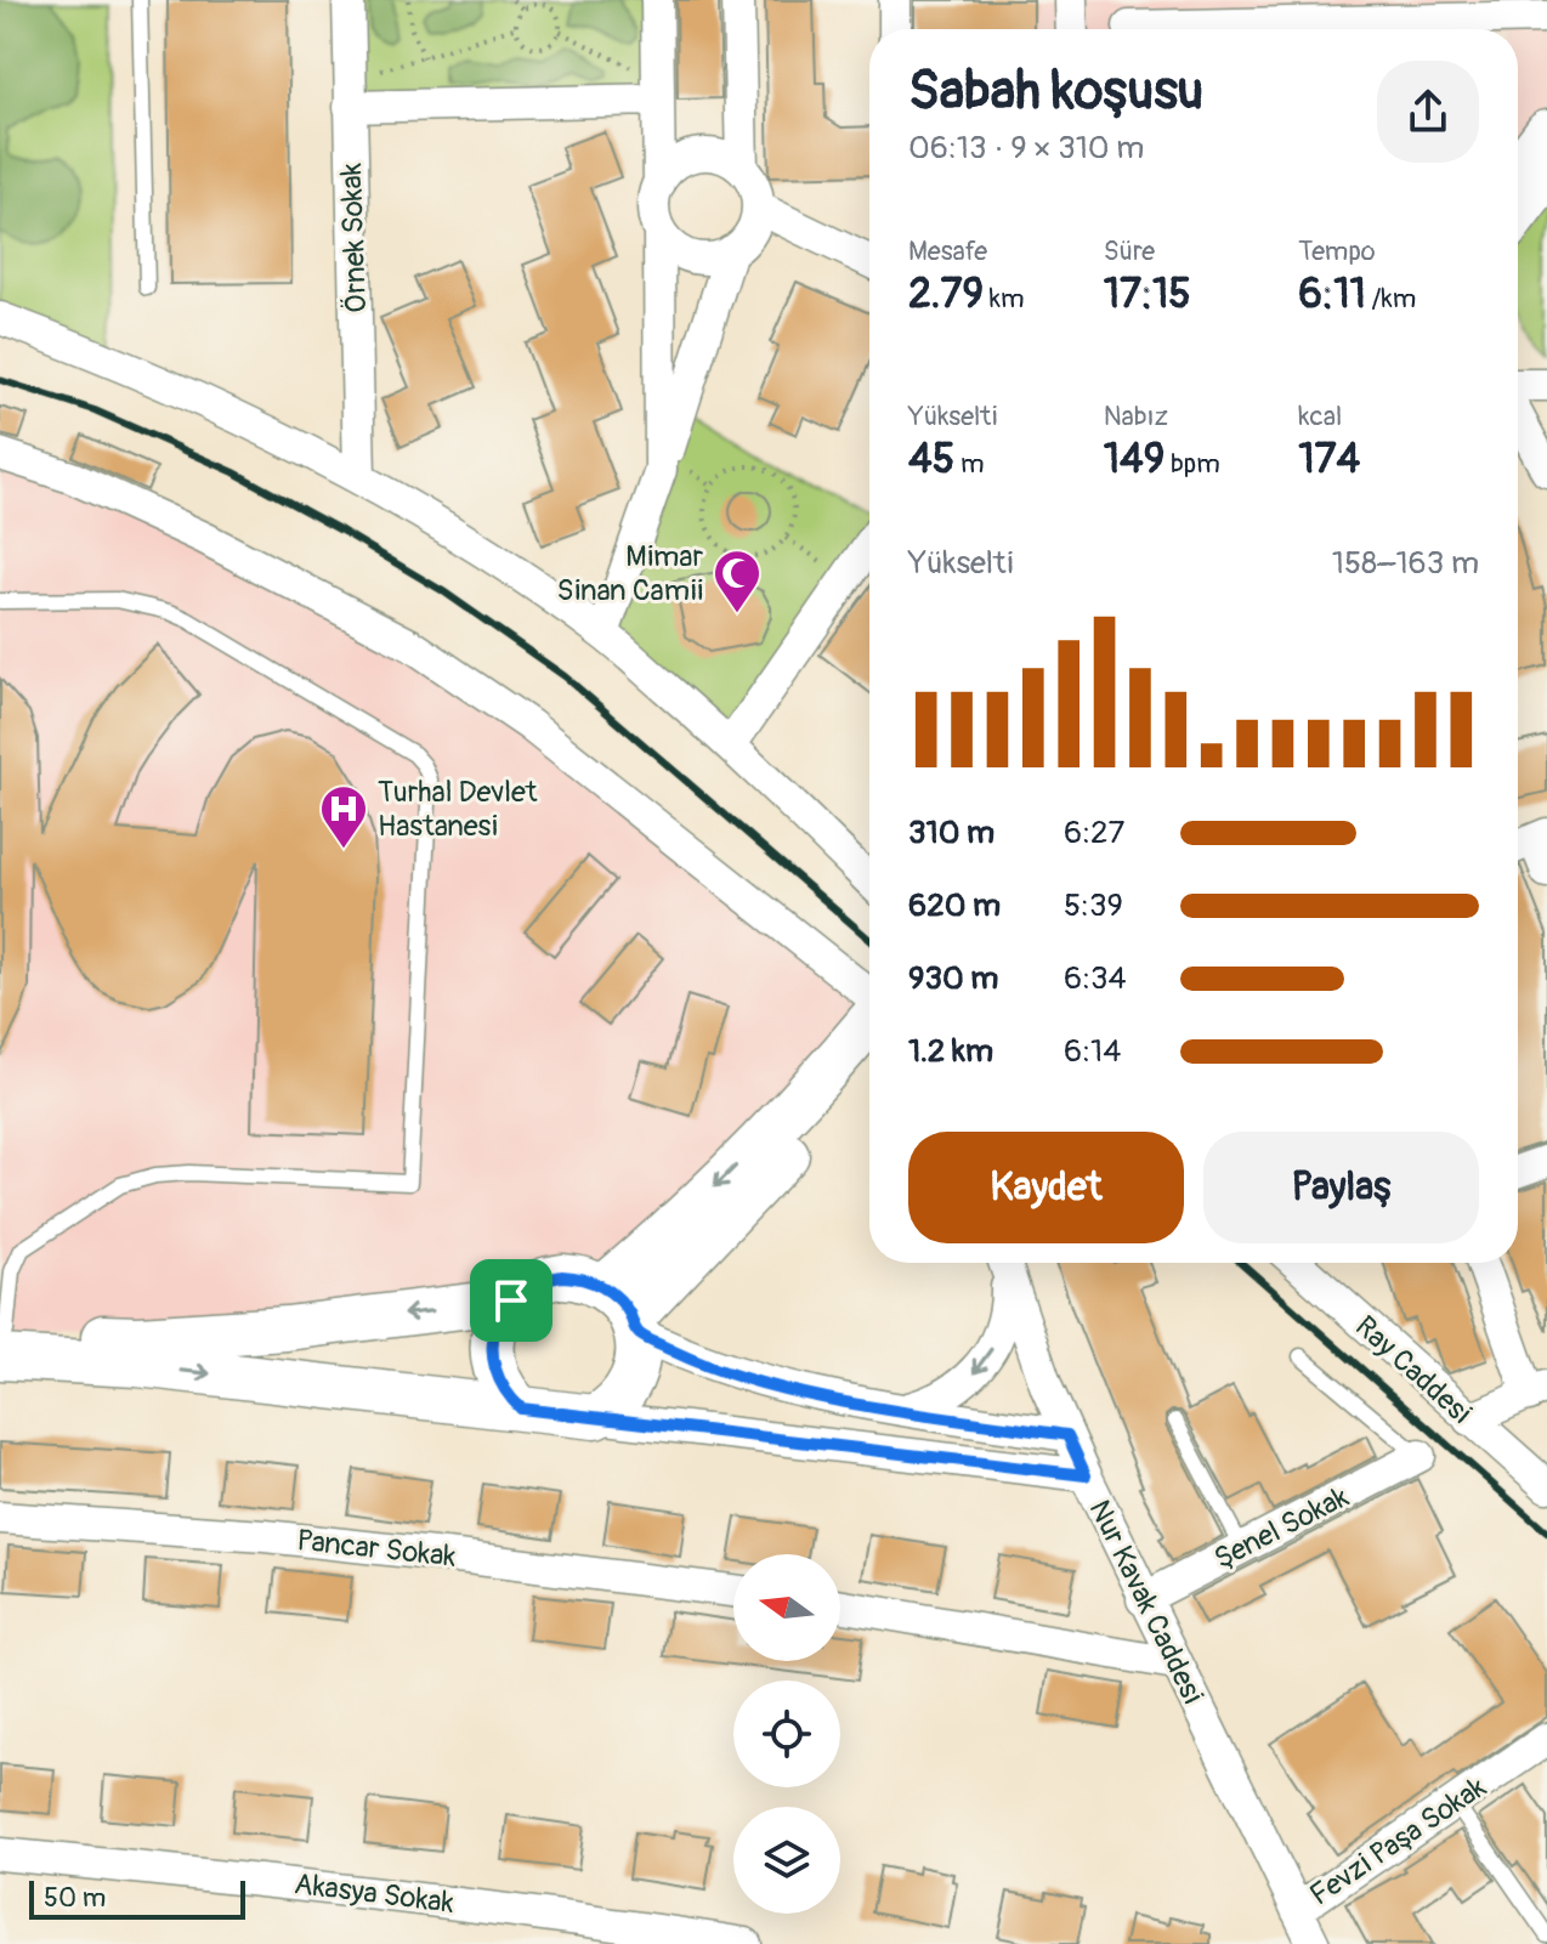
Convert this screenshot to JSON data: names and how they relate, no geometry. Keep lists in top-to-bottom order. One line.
{"streets":{"street":["Örnek Sokak","Ray Caddesi","Şenel Sokak","Pancar Sokak","Nur Kavak Caddesi","Fevzi Paşa Sokak","Akasya Sokak"]},"crossings":[["Şenel Sokak","Nur Kavak Caddesi"],["Nur Kavak Caddesi","Fevzi Paşa Sokak"]],"places":{"mosque":["Mimar Sinan Camii"],"hospital":["Turhal Devlet Hastanesi"]},"scale_bar":"50 m","north":"left","page":{"heading":["Sabah koşusu","06:13 · 9 × 310 m"],"stats":[["Mesafe","2.79 km"],["Süre","17:15"],["Tempo","6:11 /km"],["Yükselti","45 m"],["Nabız","149 bpm"],["kcal","174"]],"chart":["Yükselti","158–163 m"],"list":[{"name":"310 m","note":"6:27"},{"name":"620 m","note":"5:39"},{"name":"930 m","note":"6:34"},{"name":"1.2 km","note":"6:14"}],"buttons":["Kaydet","Paylaş"],"scale":"50 m"}}
